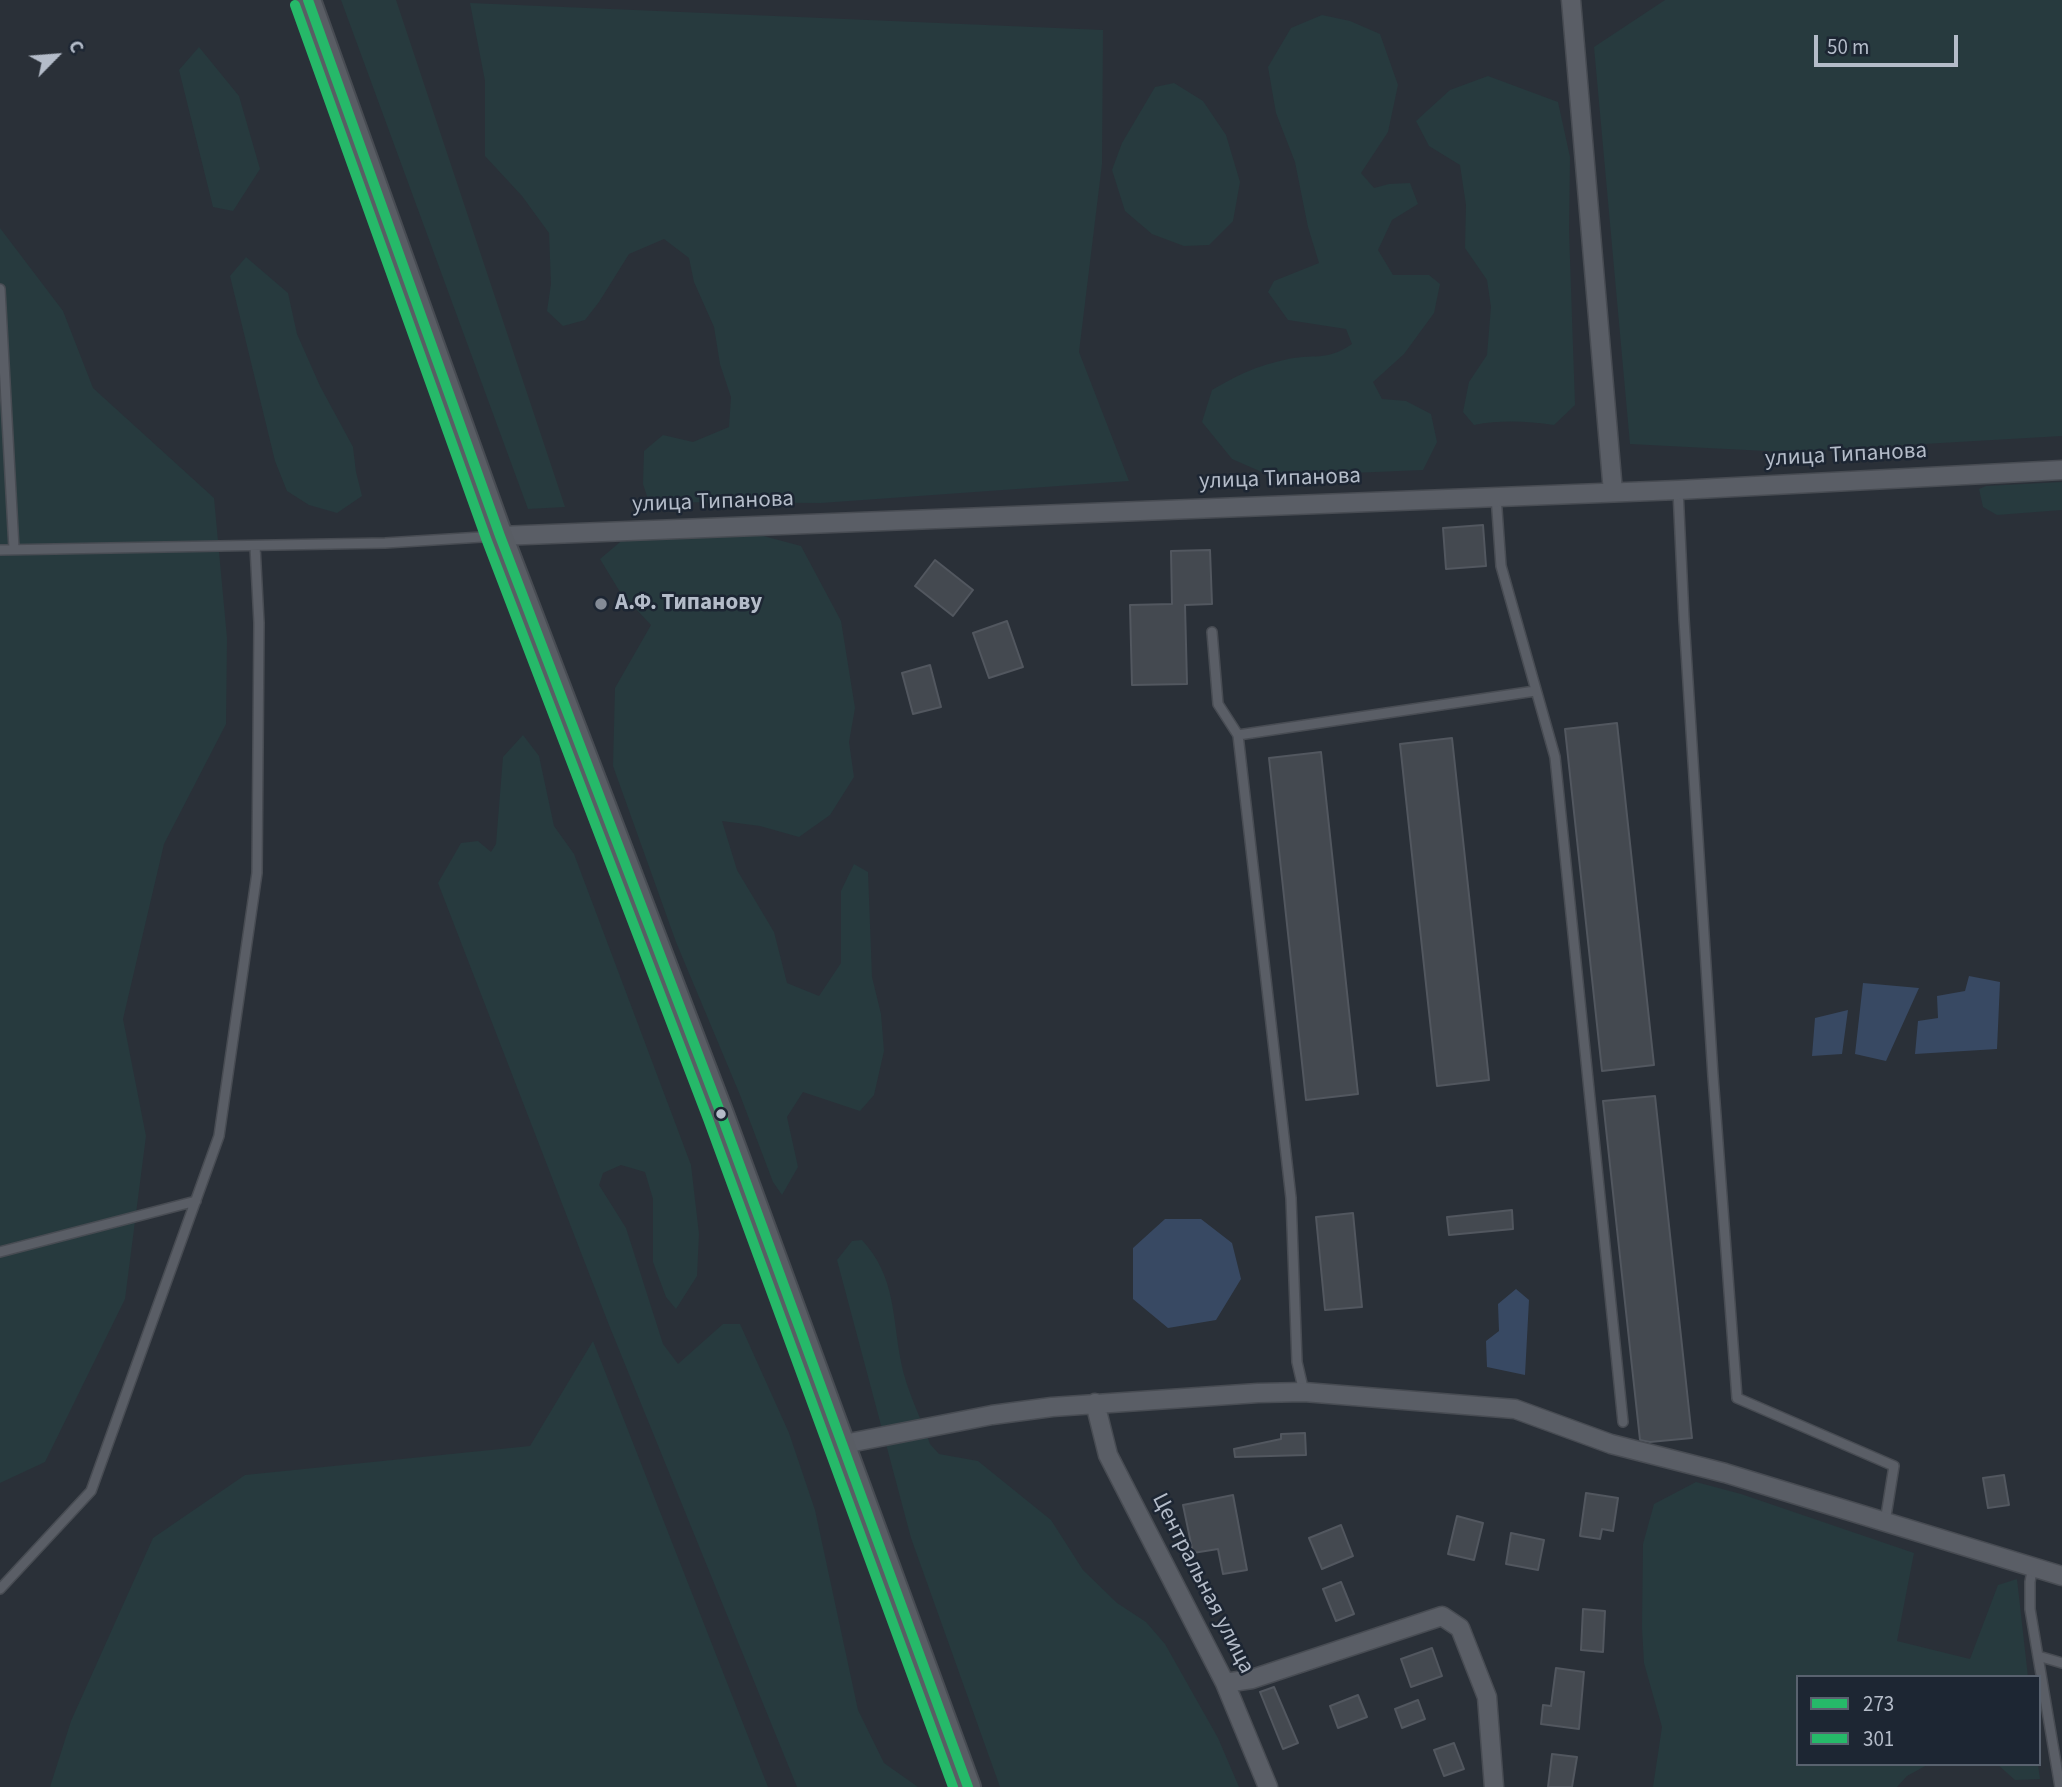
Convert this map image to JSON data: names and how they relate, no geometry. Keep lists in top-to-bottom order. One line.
{"streets":{"street":["улица Типанова","Центральная улица"]},"places":["А.Ф. Типанову"],"lines":["transit line 273","transit line 301"],"legend":["273","301"],"scale_bar":"50 m","north":"top right"}
